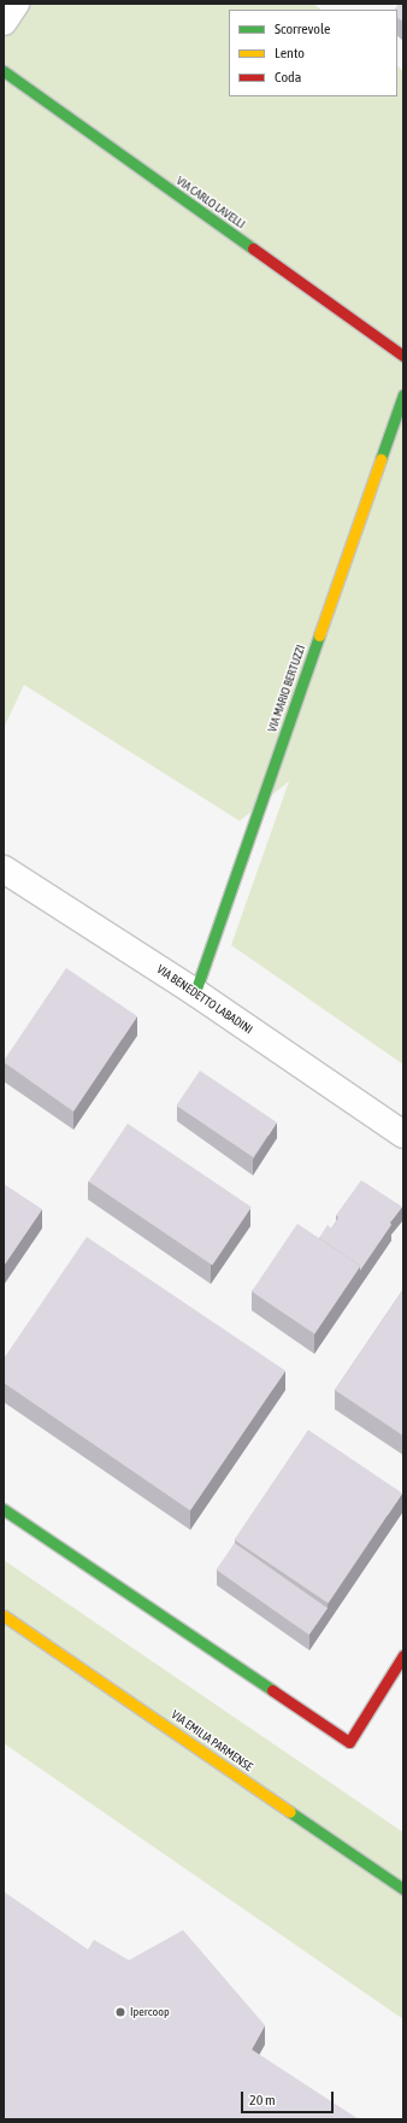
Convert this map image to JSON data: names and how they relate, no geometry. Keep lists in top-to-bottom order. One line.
{"streets":{"street":["VIA CARLO LAVELLI","VIA MARIO BERTUZZI","VIA BENEDETTO LABADINI","VIA EMILIA PARMENSE"]},"crossings":[["VIA MARIO BERTUZZI","VIA BENEDETTO LABADINI"]],"places":["Ipercoop"],"legend":["Scorrevole","Lento","Coda"],"scale_bar":"20 m"}
